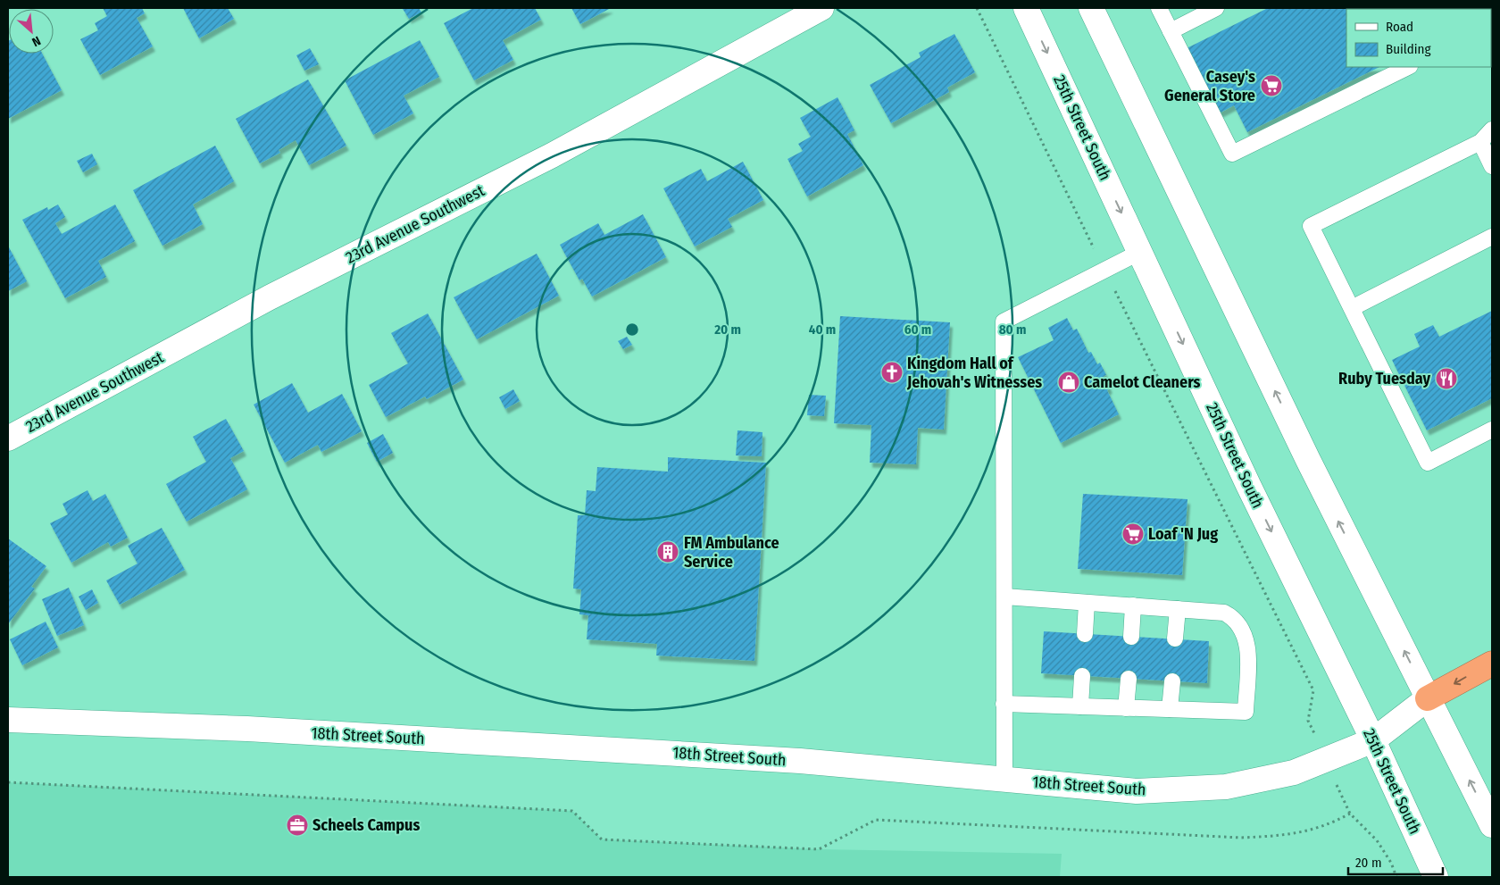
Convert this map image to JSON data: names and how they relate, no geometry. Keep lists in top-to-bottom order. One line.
{"streets":{"street":["25th Street South","23rd Avenue Southwest","18th Street South"]},"crossings":[["25th Street South","18th Street South"]],"places":{"supermarket":["Casey's General Store","Loaf 'N Jug"],"church":["Kingdom Hall of Jehovah's Witnesses"],"restaurant":["Ruby Tuesday"],"shop":["Camelot Cleaners"],"building":["FM Ambulance Service"],"office":["Scheels Campus"]},"legend":["Road","Building"],"scale_bar":"20 m","north":"bottom right","rings":["20 m","40 m","60 m","80 m"]}
